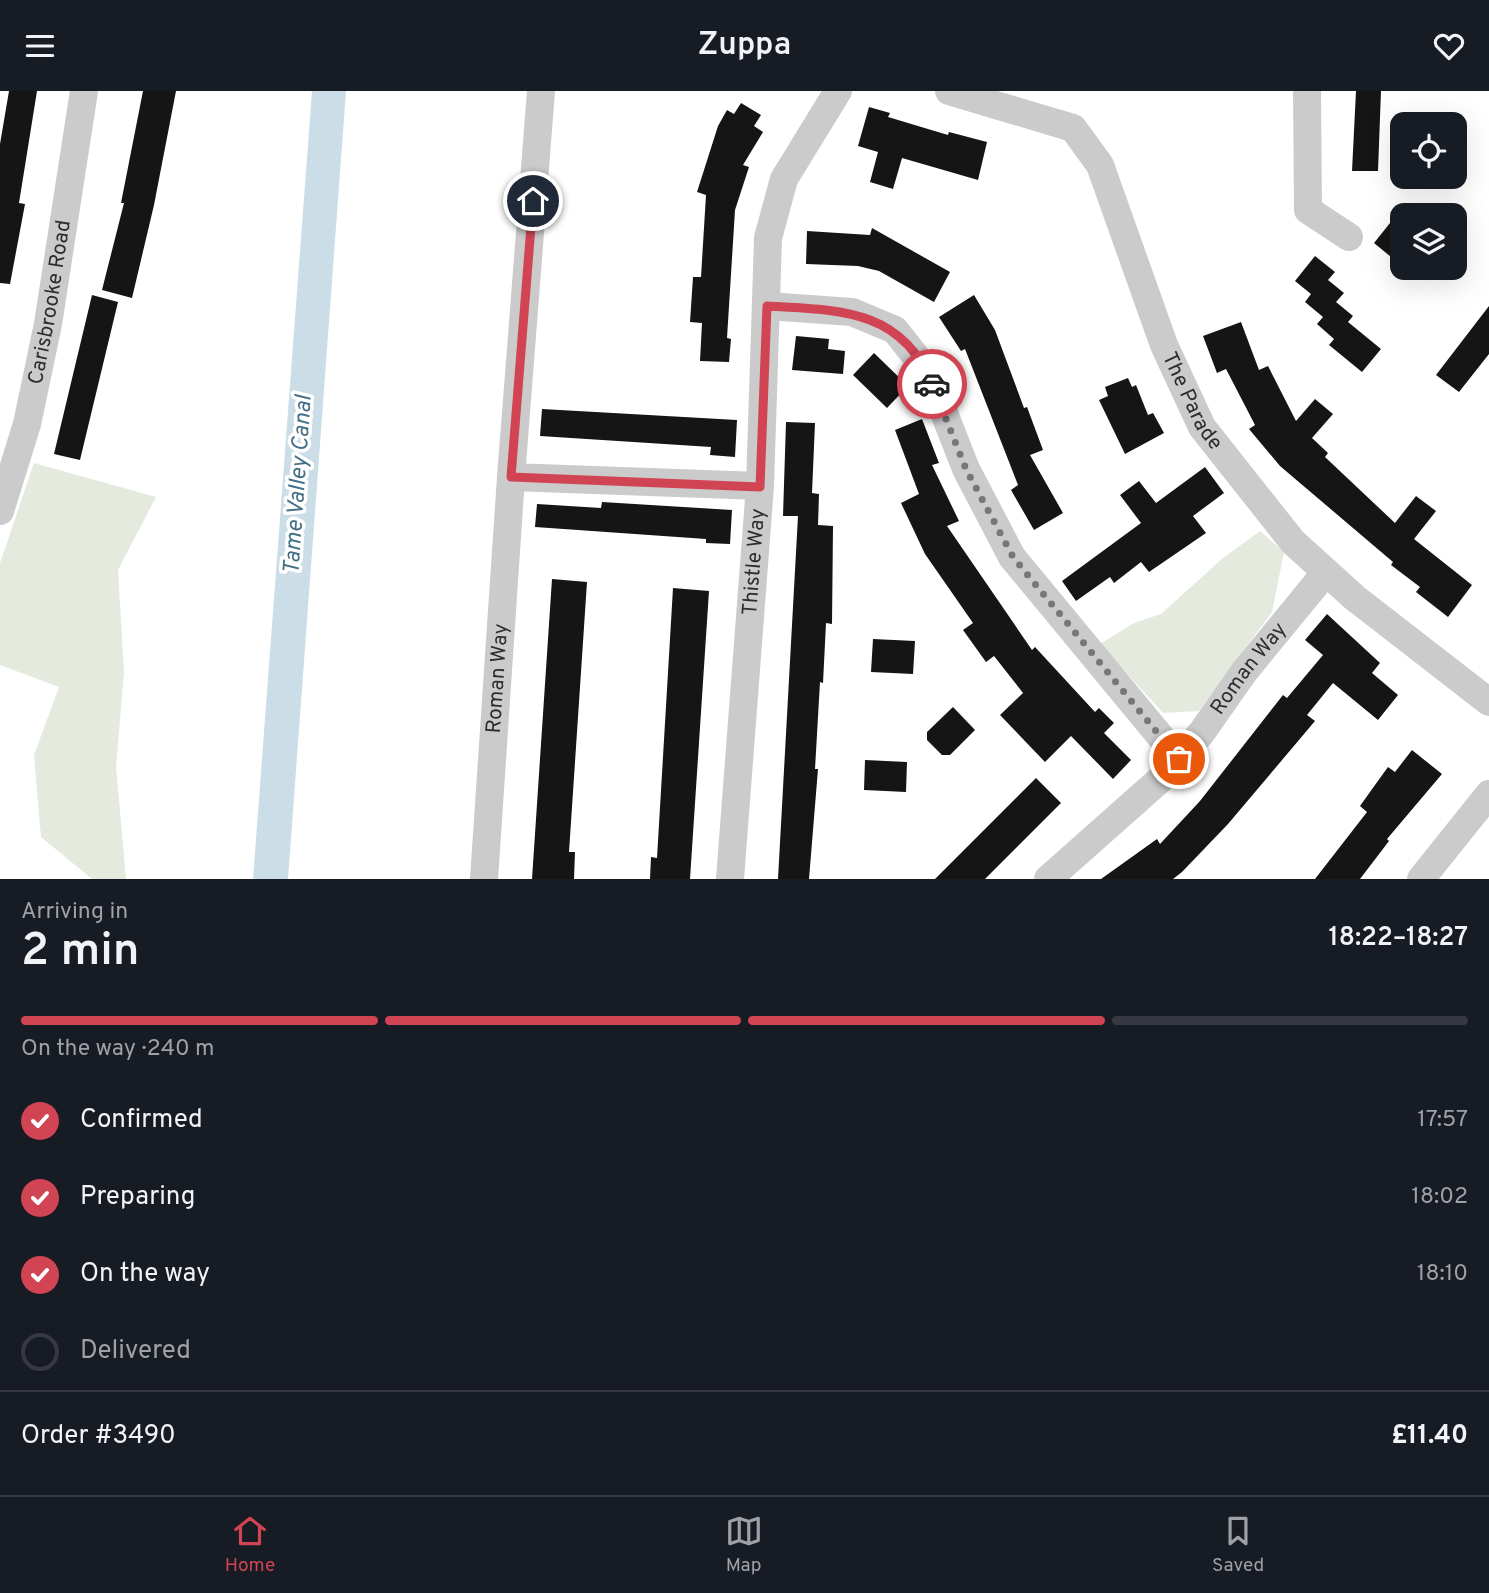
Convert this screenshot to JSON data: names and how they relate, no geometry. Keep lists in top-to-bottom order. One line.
{"streets":{"street":["Carisbrooke Road","The Parade","Thistle Way","Roman Way"]},"crossings":[["The Parade","Roman Way"]],"water":["Tame Valley Canal"],"page":{"header":"Zuppa","heading":["2 min","Arriving in","18:22–18:27"],"panel":["Order #3490","£11.40"],"bar":"On the way · 240 m","list":[["Confirmed","17:57"],["Preparing","18:02"],["On the way","18:10"],"Delivered"],"tabs":["Home","Map","Saved"]}}
